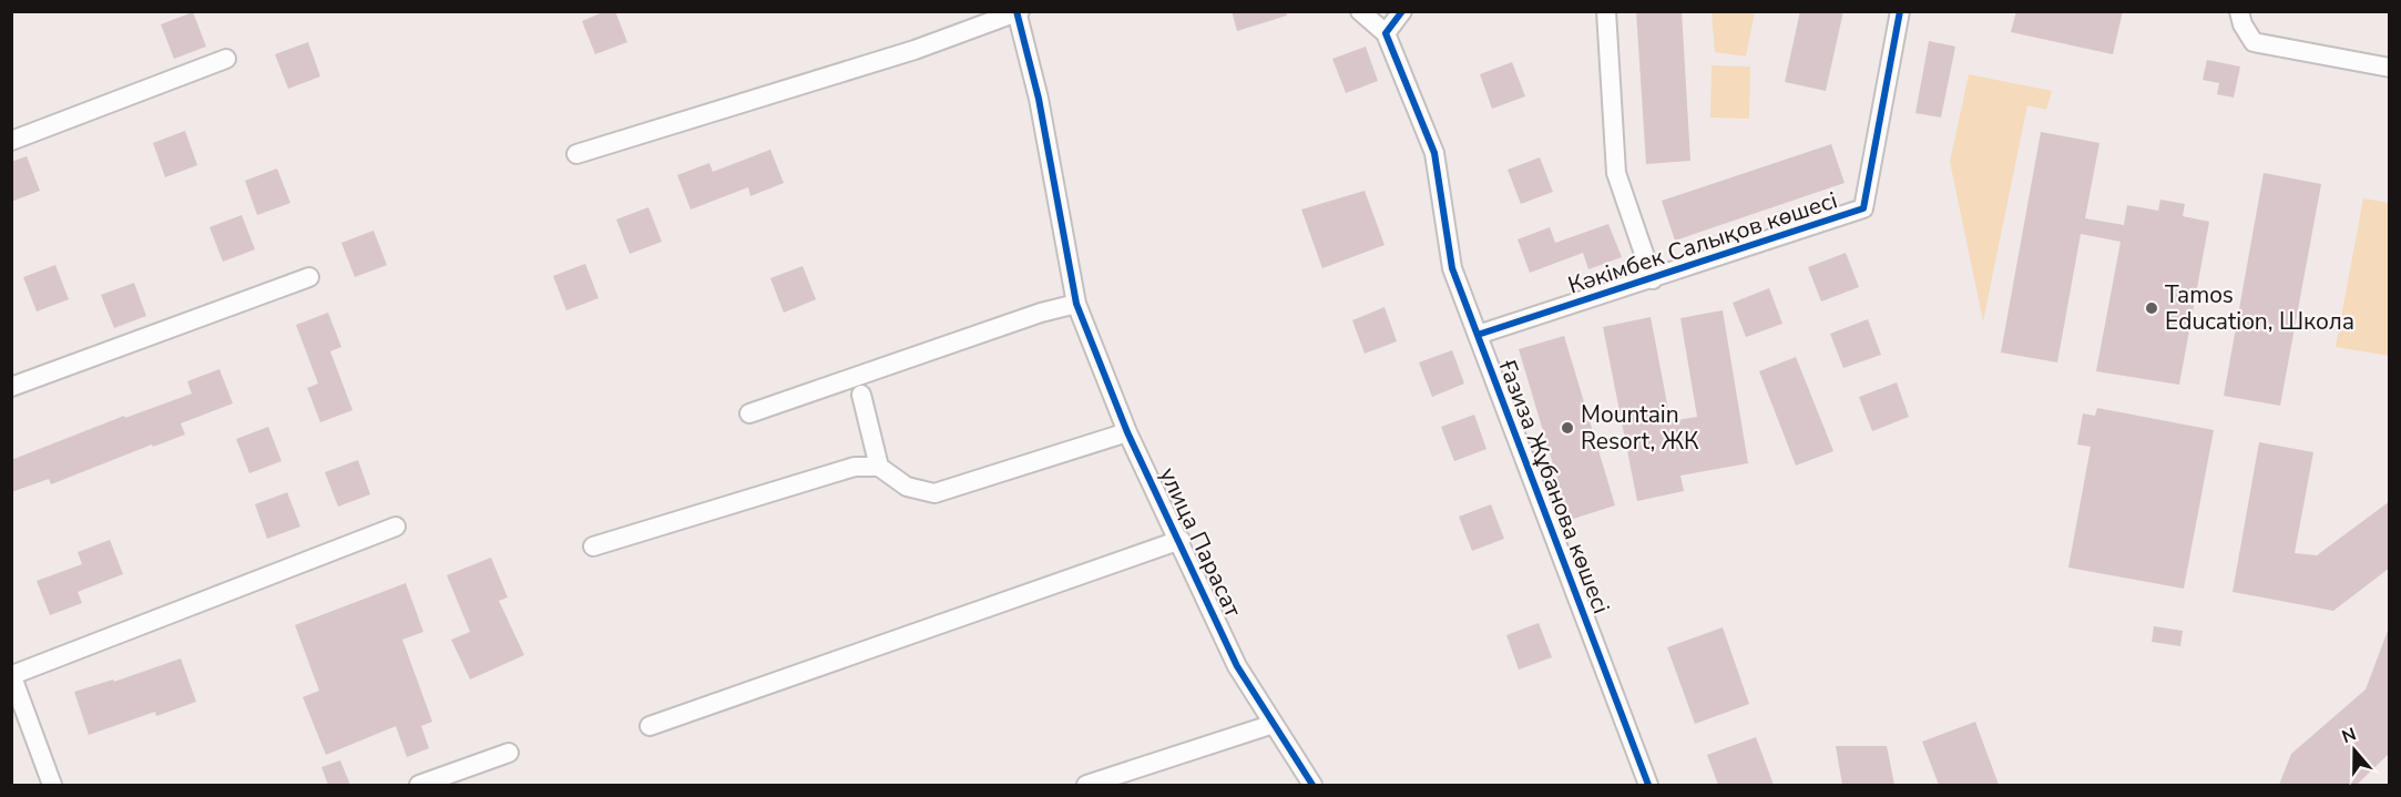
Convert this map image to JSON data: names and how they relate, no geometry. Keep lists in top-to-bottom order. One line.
{"streets":{"street":["Кәкімбек Салықов көшесі","Ғазиза Жұбанова көшесі","улица Парасат"]},"crossings":[["Кәкімбек Салықов көшесі","Ғазиза Жұбанова көшесі"]],"places":["Tamos Education, Школа","Mountain Resort, ЖК"],"north":"top"}
